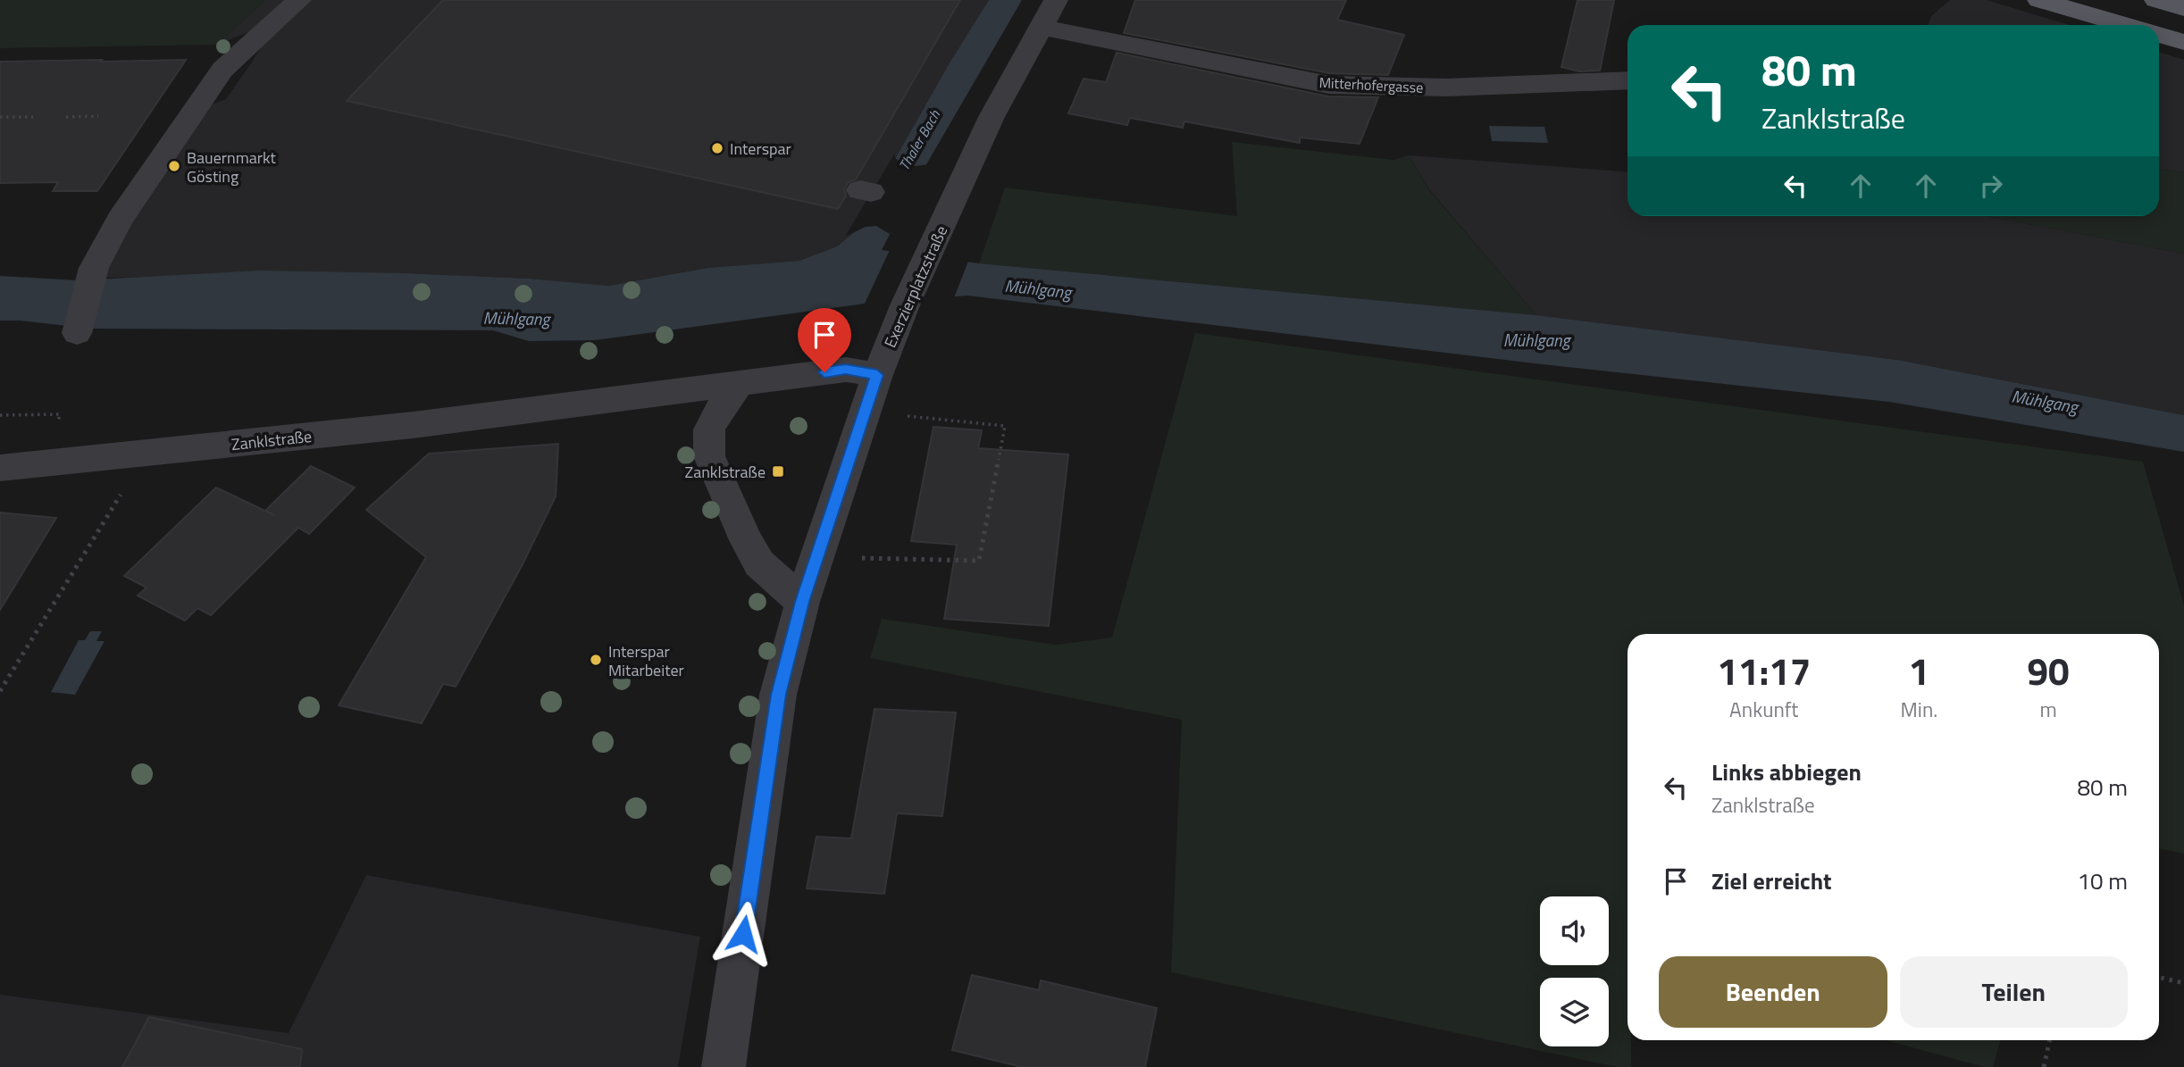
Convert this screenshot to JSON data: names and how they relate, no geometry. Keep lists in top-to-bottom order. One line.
{"streets":{"street":["Mitterhofergasse","Exerzierplatzstraße","Zanklstraße"]},"crossings":[["Mitterhofergasse","Exerzierplatzstraße"],["Exerzierplatzstraße","Zanklstraße"]],"water":["Thaler Bach","Mühlgang"],"places":{"other":["Interspar","Bauernmarkt Gösting","Interspar Mitarbeiter"],"transit":["Zanklstraße"]},"page":{"turn":["80 m","Zanklstraße"],"eta":["11:17","Ankunft","1","Min.","90","m"],"list":[{"name":"Links abbiegen","note":"Zanklstraße","value":"80 m"},{"name":"Ziel erreicht","value":"10 m"}],"buttons":["Beenden","Teilen"]}}
